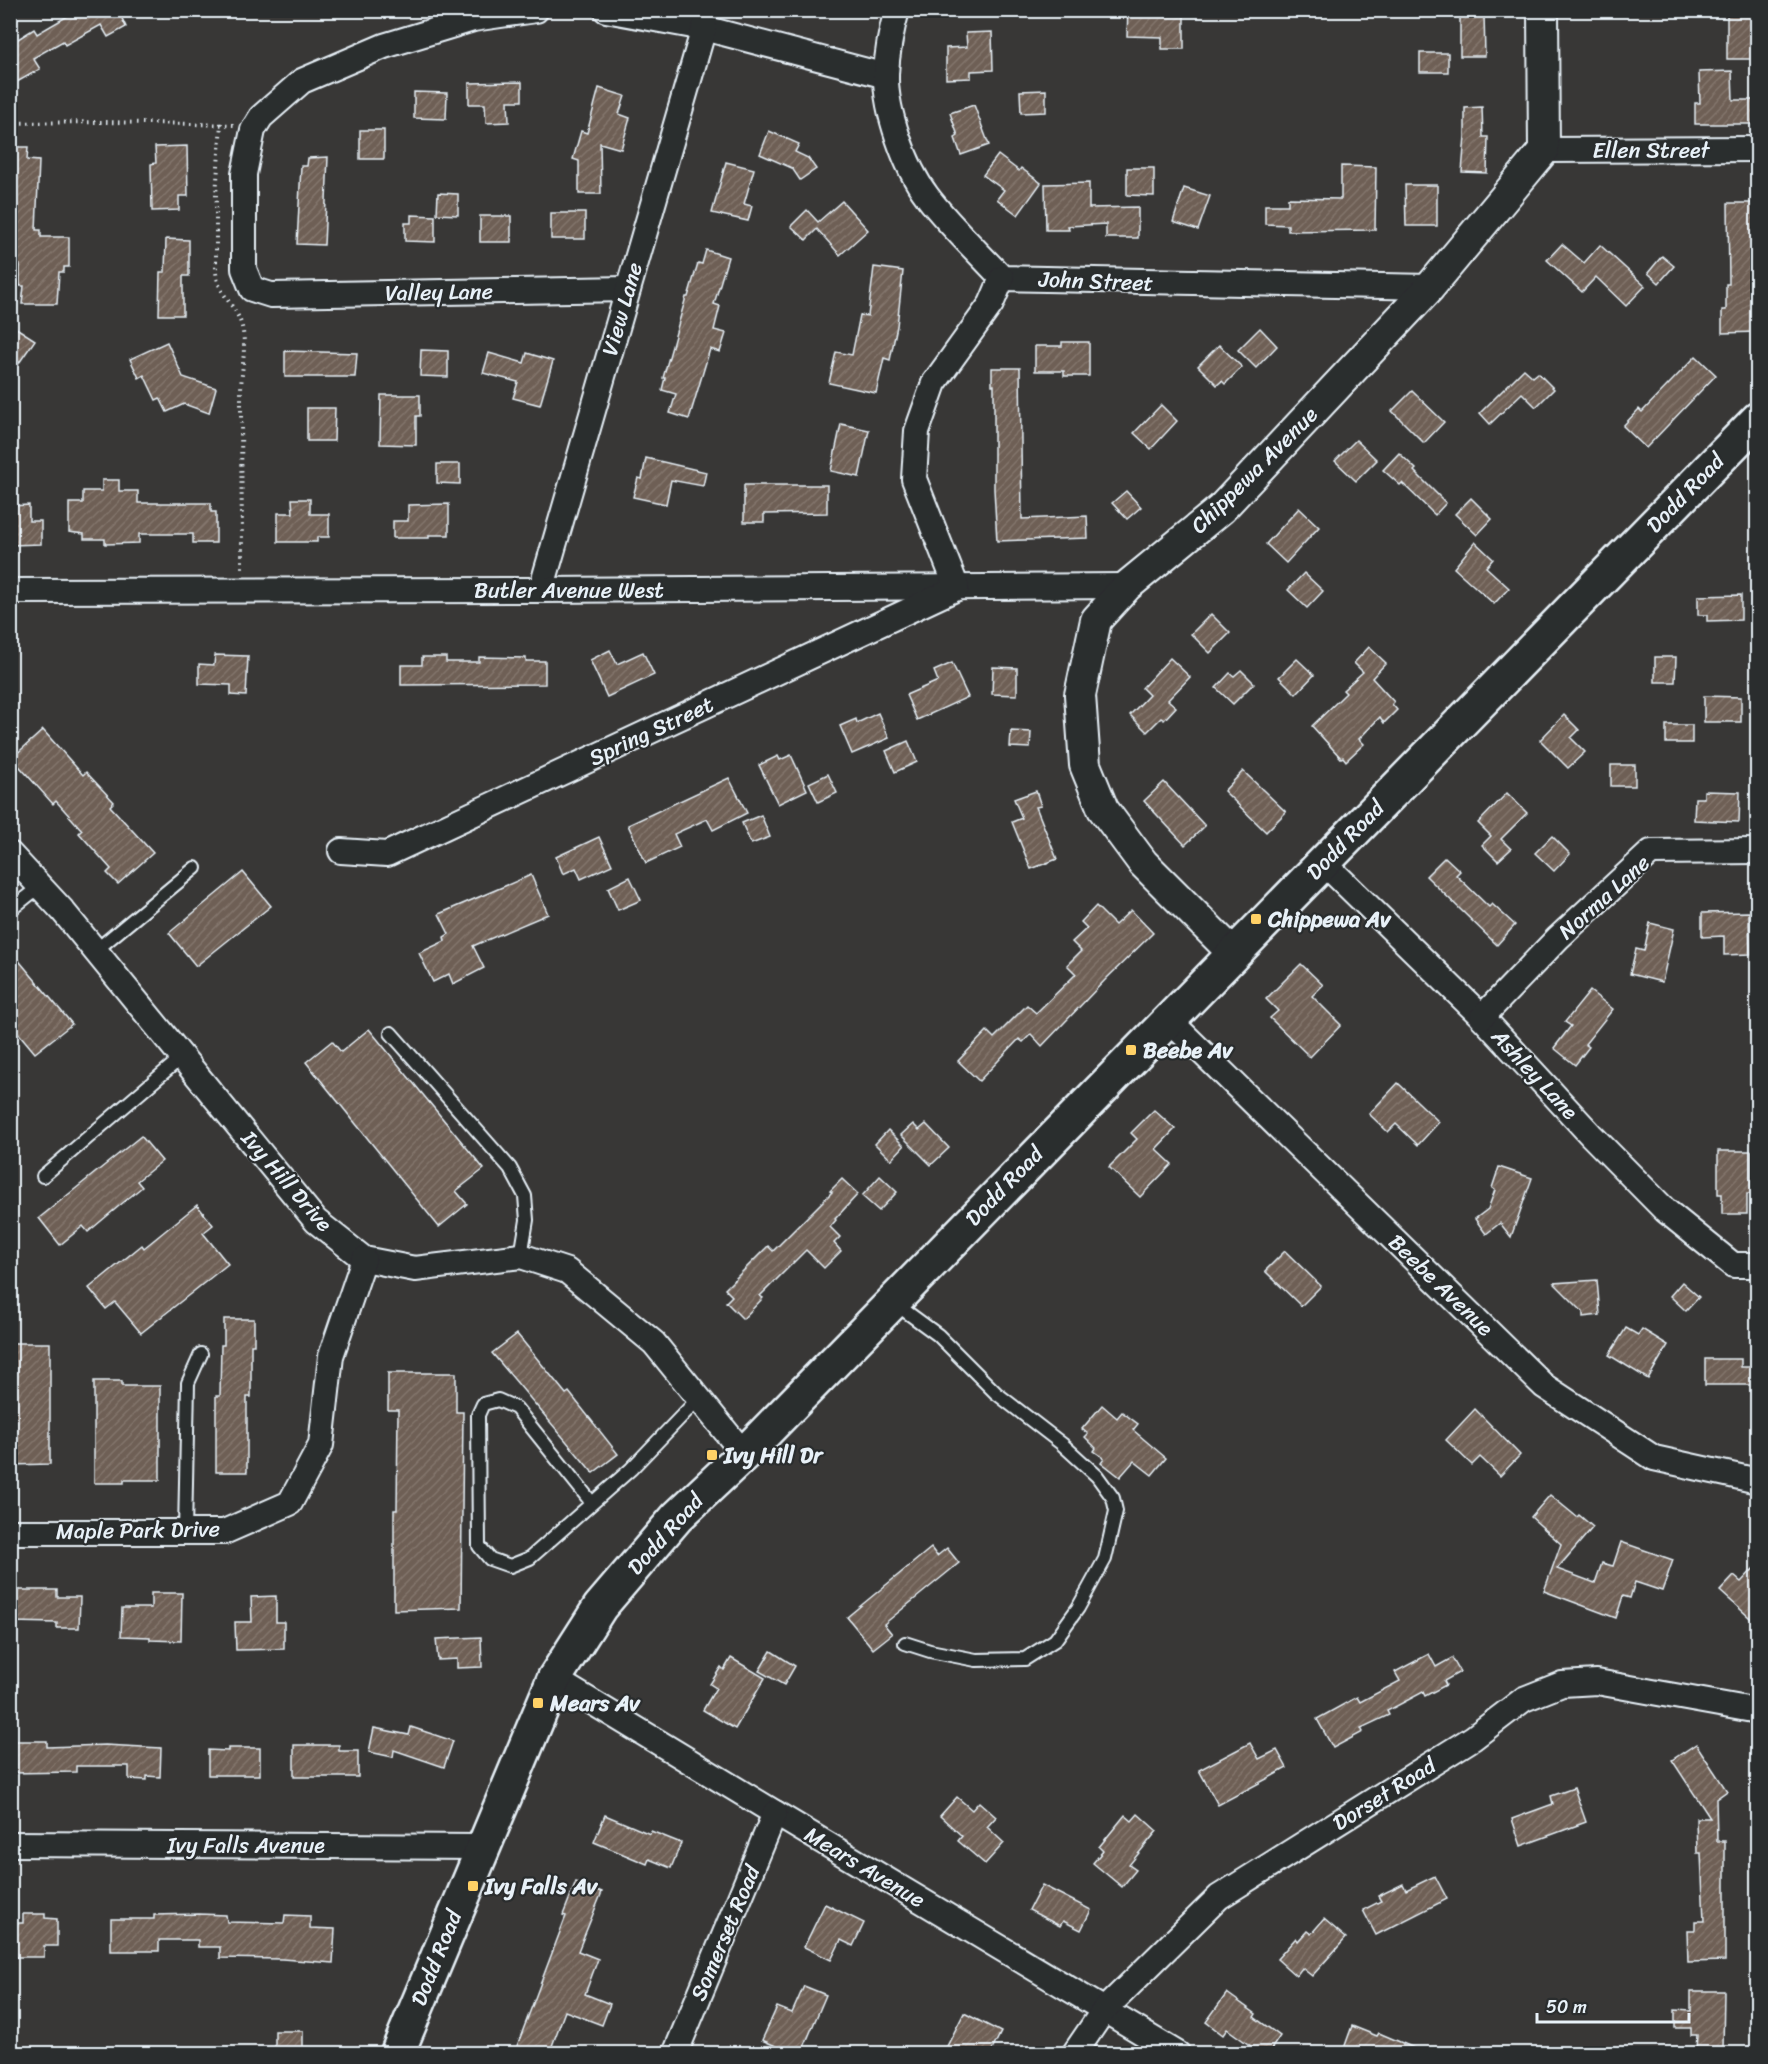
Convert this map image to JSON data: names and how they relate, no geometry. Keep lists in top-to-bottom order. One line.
{"streets":{"main road":["Dodd Road"],"street":["Ellen Street","John Street","Valley Lane","View Lane","Chippewa Avenue","Butler Avenue West","Spring Street","Norma Lane","Ashley Lane","Ivy Hill Drive","Beebe Avenue","Maple Park Drive","Dorset Road","Ivy Falls Avenue","Mears Avenue","Somerset Road"]},"crossings":[["Ellen Street","Chippewa Avenue"],["John Street","Chippewa Avenue"],["Valley Lane","View Lane"],["View Lane","Butler Avenue West"],["Chippewa Avenue","Dodd Road"],["Chippewa Avenue","Butler Avenue West"],["Dodd Road","Ashley Lane"],["Dodd Road","Ivy Hill Drive"],["Dodd Road","Beebe Avenue"],["Dodd Road","Ivy Falls Avenue"],["Dodd Road","Mears Avenue"],["Butler Avenue West","Spring Street"],["Norma Lane","Ashley Lane"],["Ivy Hill Drive","Maple Park Drive"],["Dorset Road","Mears Avenue"],["Mears Avenue","Somerset Road"]],"places":{"transit":["Chippewa Av","Beebe Av","Ivy Hill Dr","Mears Av","Ivy Falls Av"]},"scale_bar":"50 m"}
